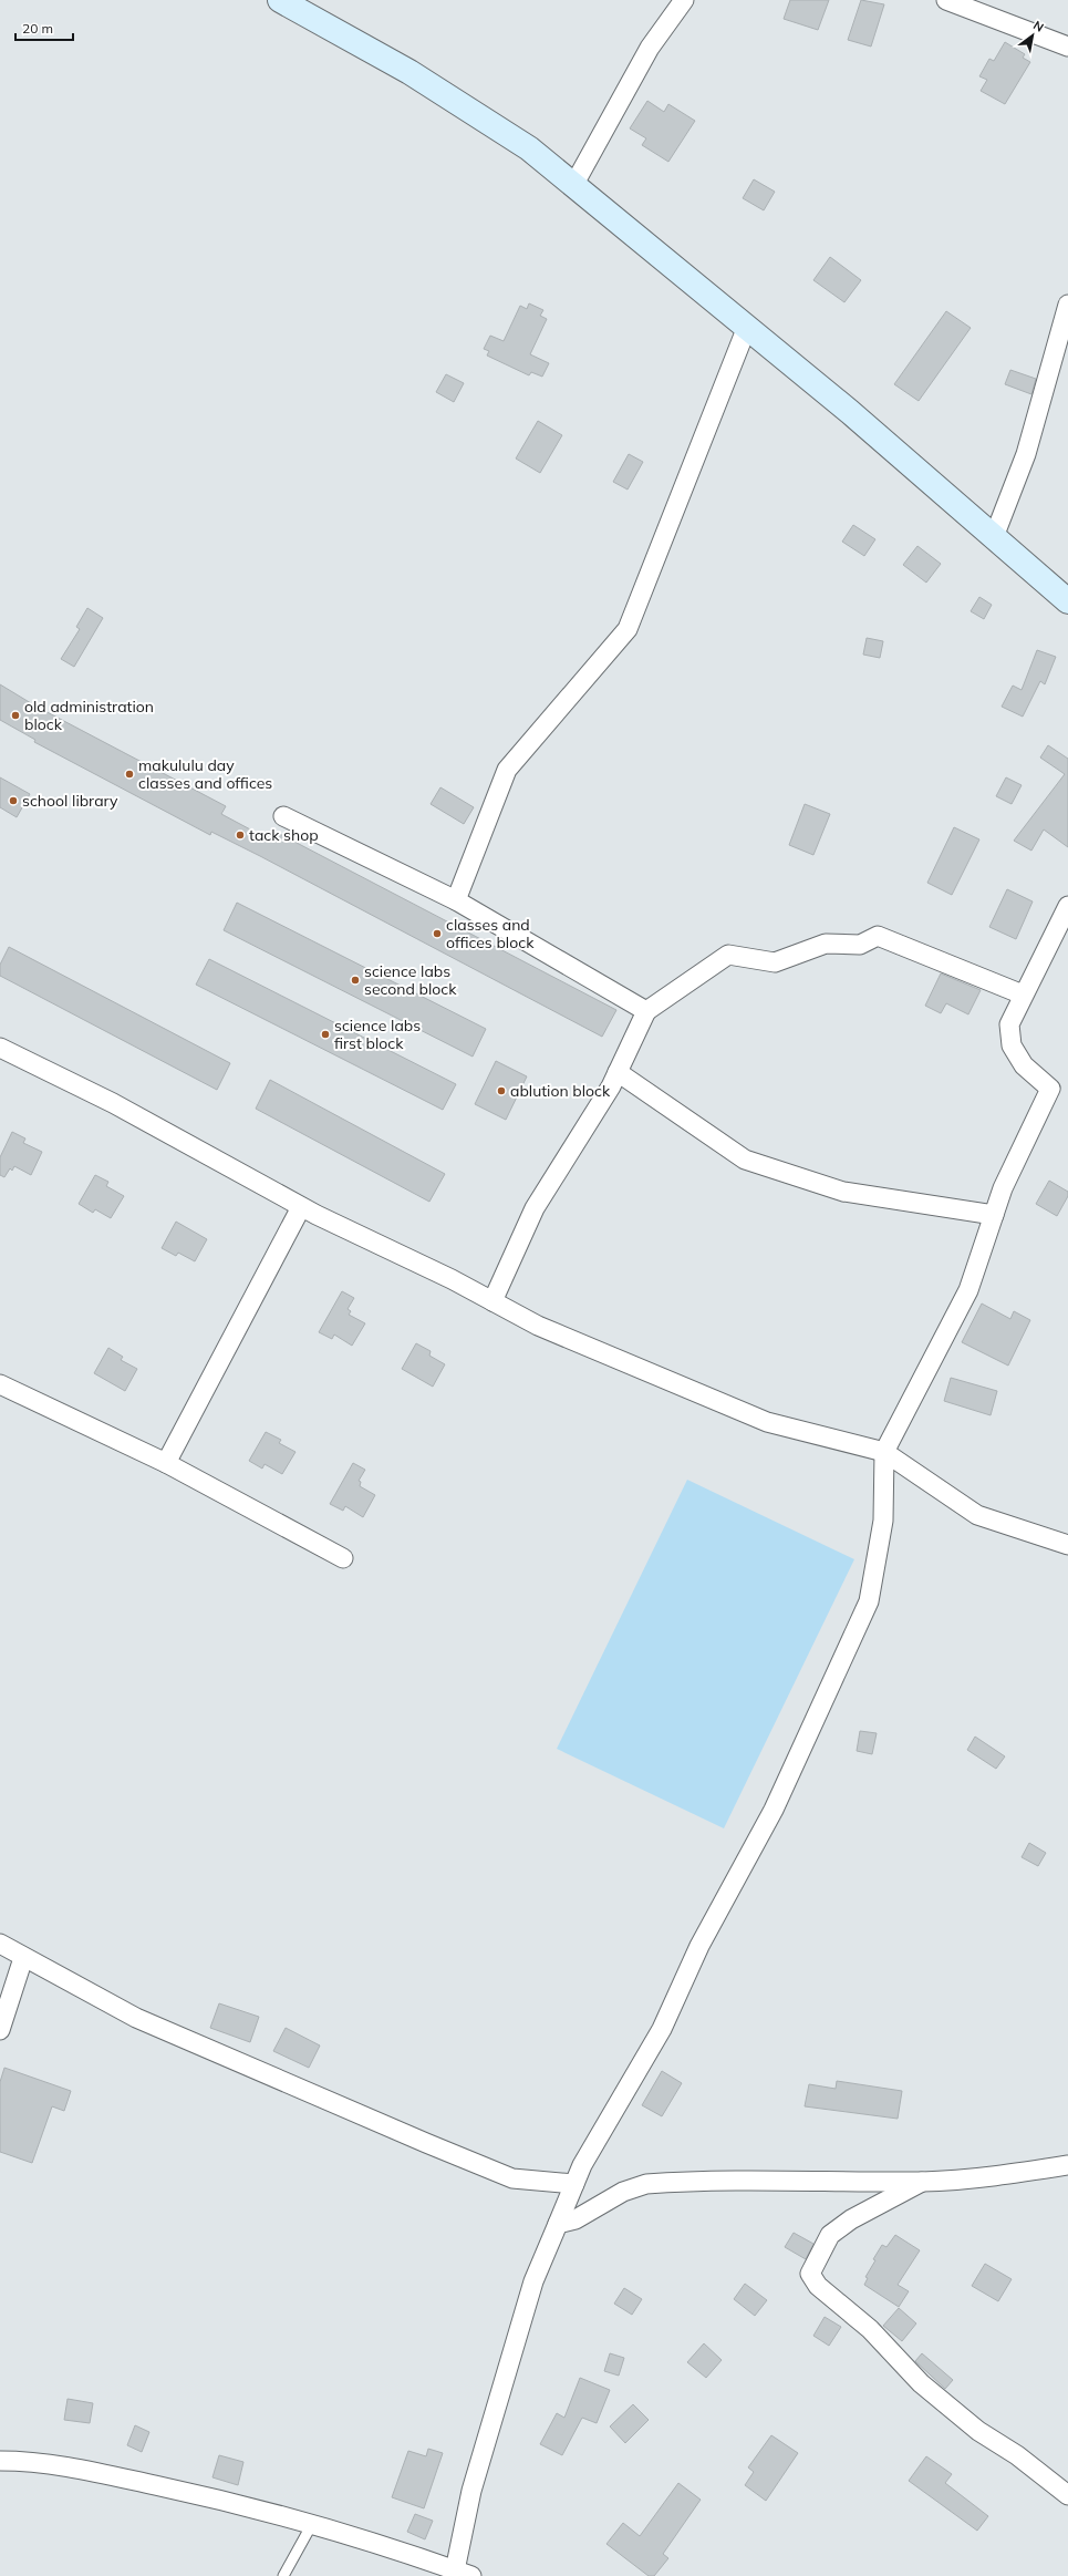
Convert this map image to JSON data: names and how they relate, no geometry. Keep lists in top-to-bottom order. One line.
{"places":["old administration block","makululu day classes and offices","school library","tack shop","classes and offices block","science labs second block","science labs first block","ablution block"],"scale_bar":"20 m","north":"top right"}
